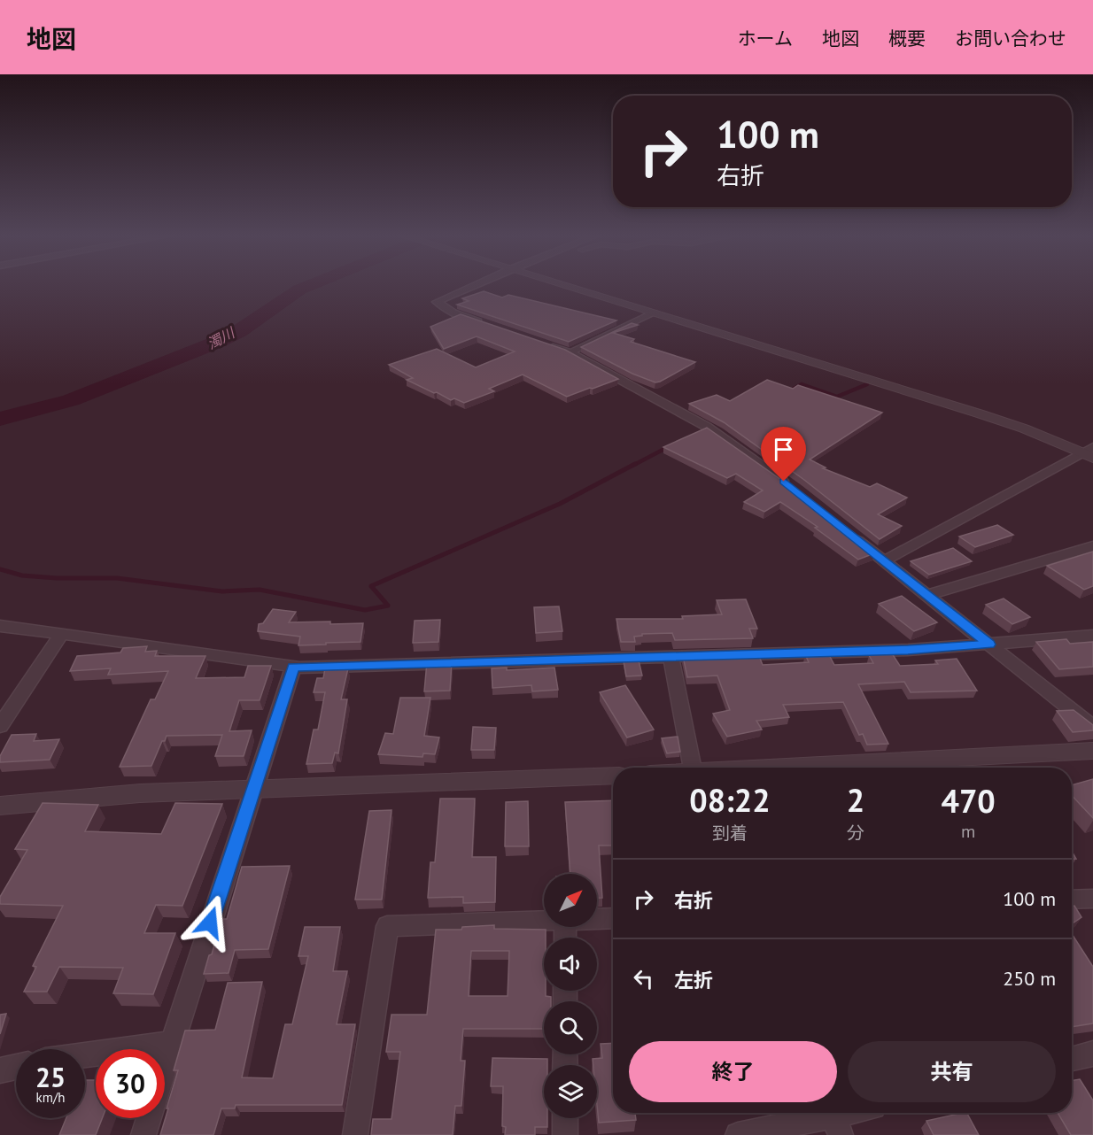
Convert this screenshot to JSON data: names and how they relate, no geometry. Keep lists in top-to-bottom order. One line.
{"water":["濁川"],"north":"top right","page":{"header":"地図","nav":["ホーム","地図","概要","お問い合わせ"],"turn":["100 m","右折"],"eta":["08:22","到着","2","分","470","m"],"list":[{"name":"右折","value":"100 m"},{"name":"左折","value":"250 m"}],"buttons":["終了","共有"],"speed":"25 km/h","limit":"30"}}
